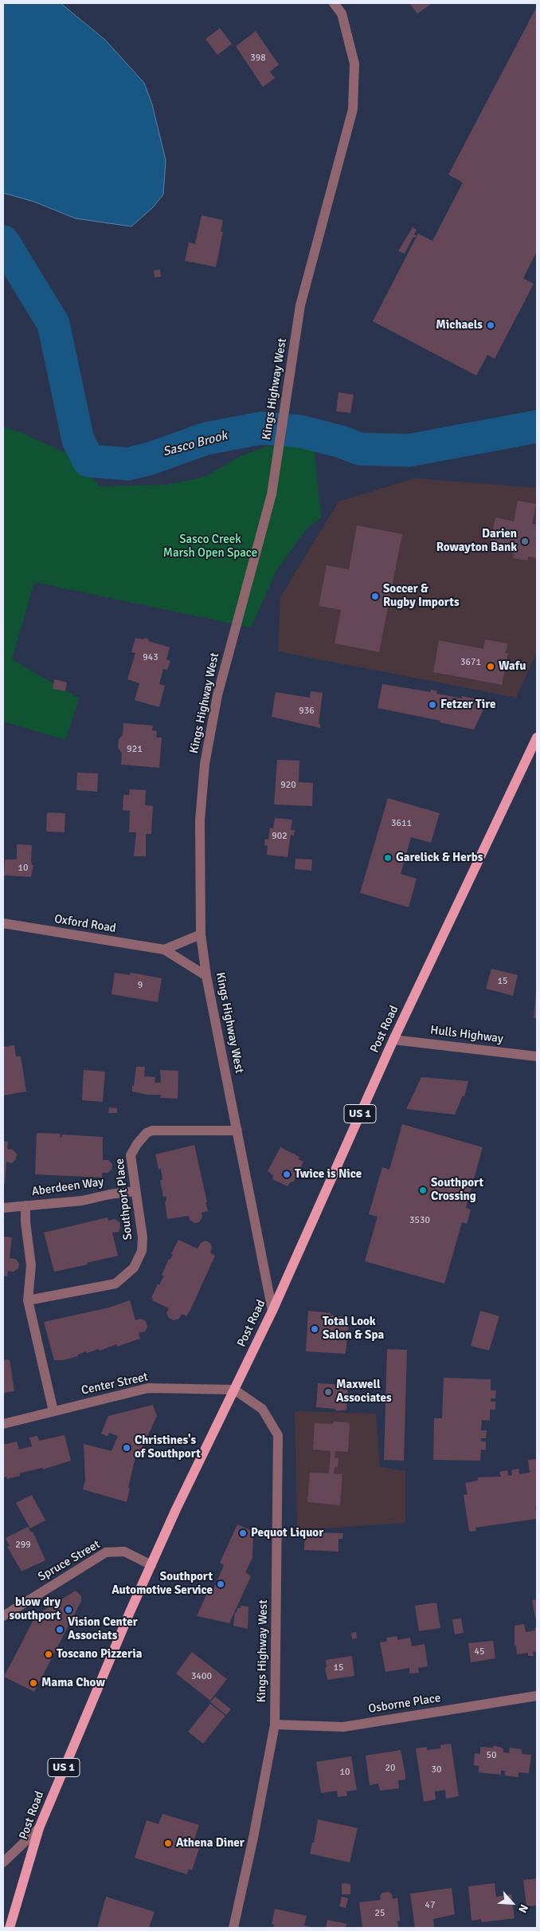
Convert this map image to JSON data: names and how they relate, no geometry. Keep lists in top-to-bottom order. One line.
{"streets":{"main road":["Post Road","US 1"],"street":["Kings Highway West","Oxford Road","Hulls Highway","Aberdeen Way","Southport Place","Center Street","Spruce Street","Osborne Place"]},"crossings":[["Kings Highway West","Oxford Road"],["Kings Highway West","Post Road"],["Kings Highway West","Southport Place"],["Kings Highway West","Center Street"],["Kings Highway West","Osborne Place"],["Post Road","Hulls Highway"],["Post Road","Center Street"],["Post Road","Spruce Street"],["Aberdeen Way","Southport Place"]],"water":["Sasco Brook"],"parks":["Sasco Creek Marsh Open Space"],"places":["Michaels","Darien Rowayton Bank","Soccer & Rugby Imports","Wafu","Fetzer Tire","Garelick & Herbs","Twice is Nice","Southport Crossing","Total Look Salon & Spa","Maxwell Associates","Christines's of Southport","Pequot Liquor","Southport Automotive Service","blow dry southport","Vision Center Associats","Toscano Pizzeria","Mama Chow","Athena Diner"],"house_numbers":["398","943","3671","936","921","920","3611","902","10","15","9","3530","299","45","15","3400","50","20","30","10","47","25"],"north":"bottom right"}
